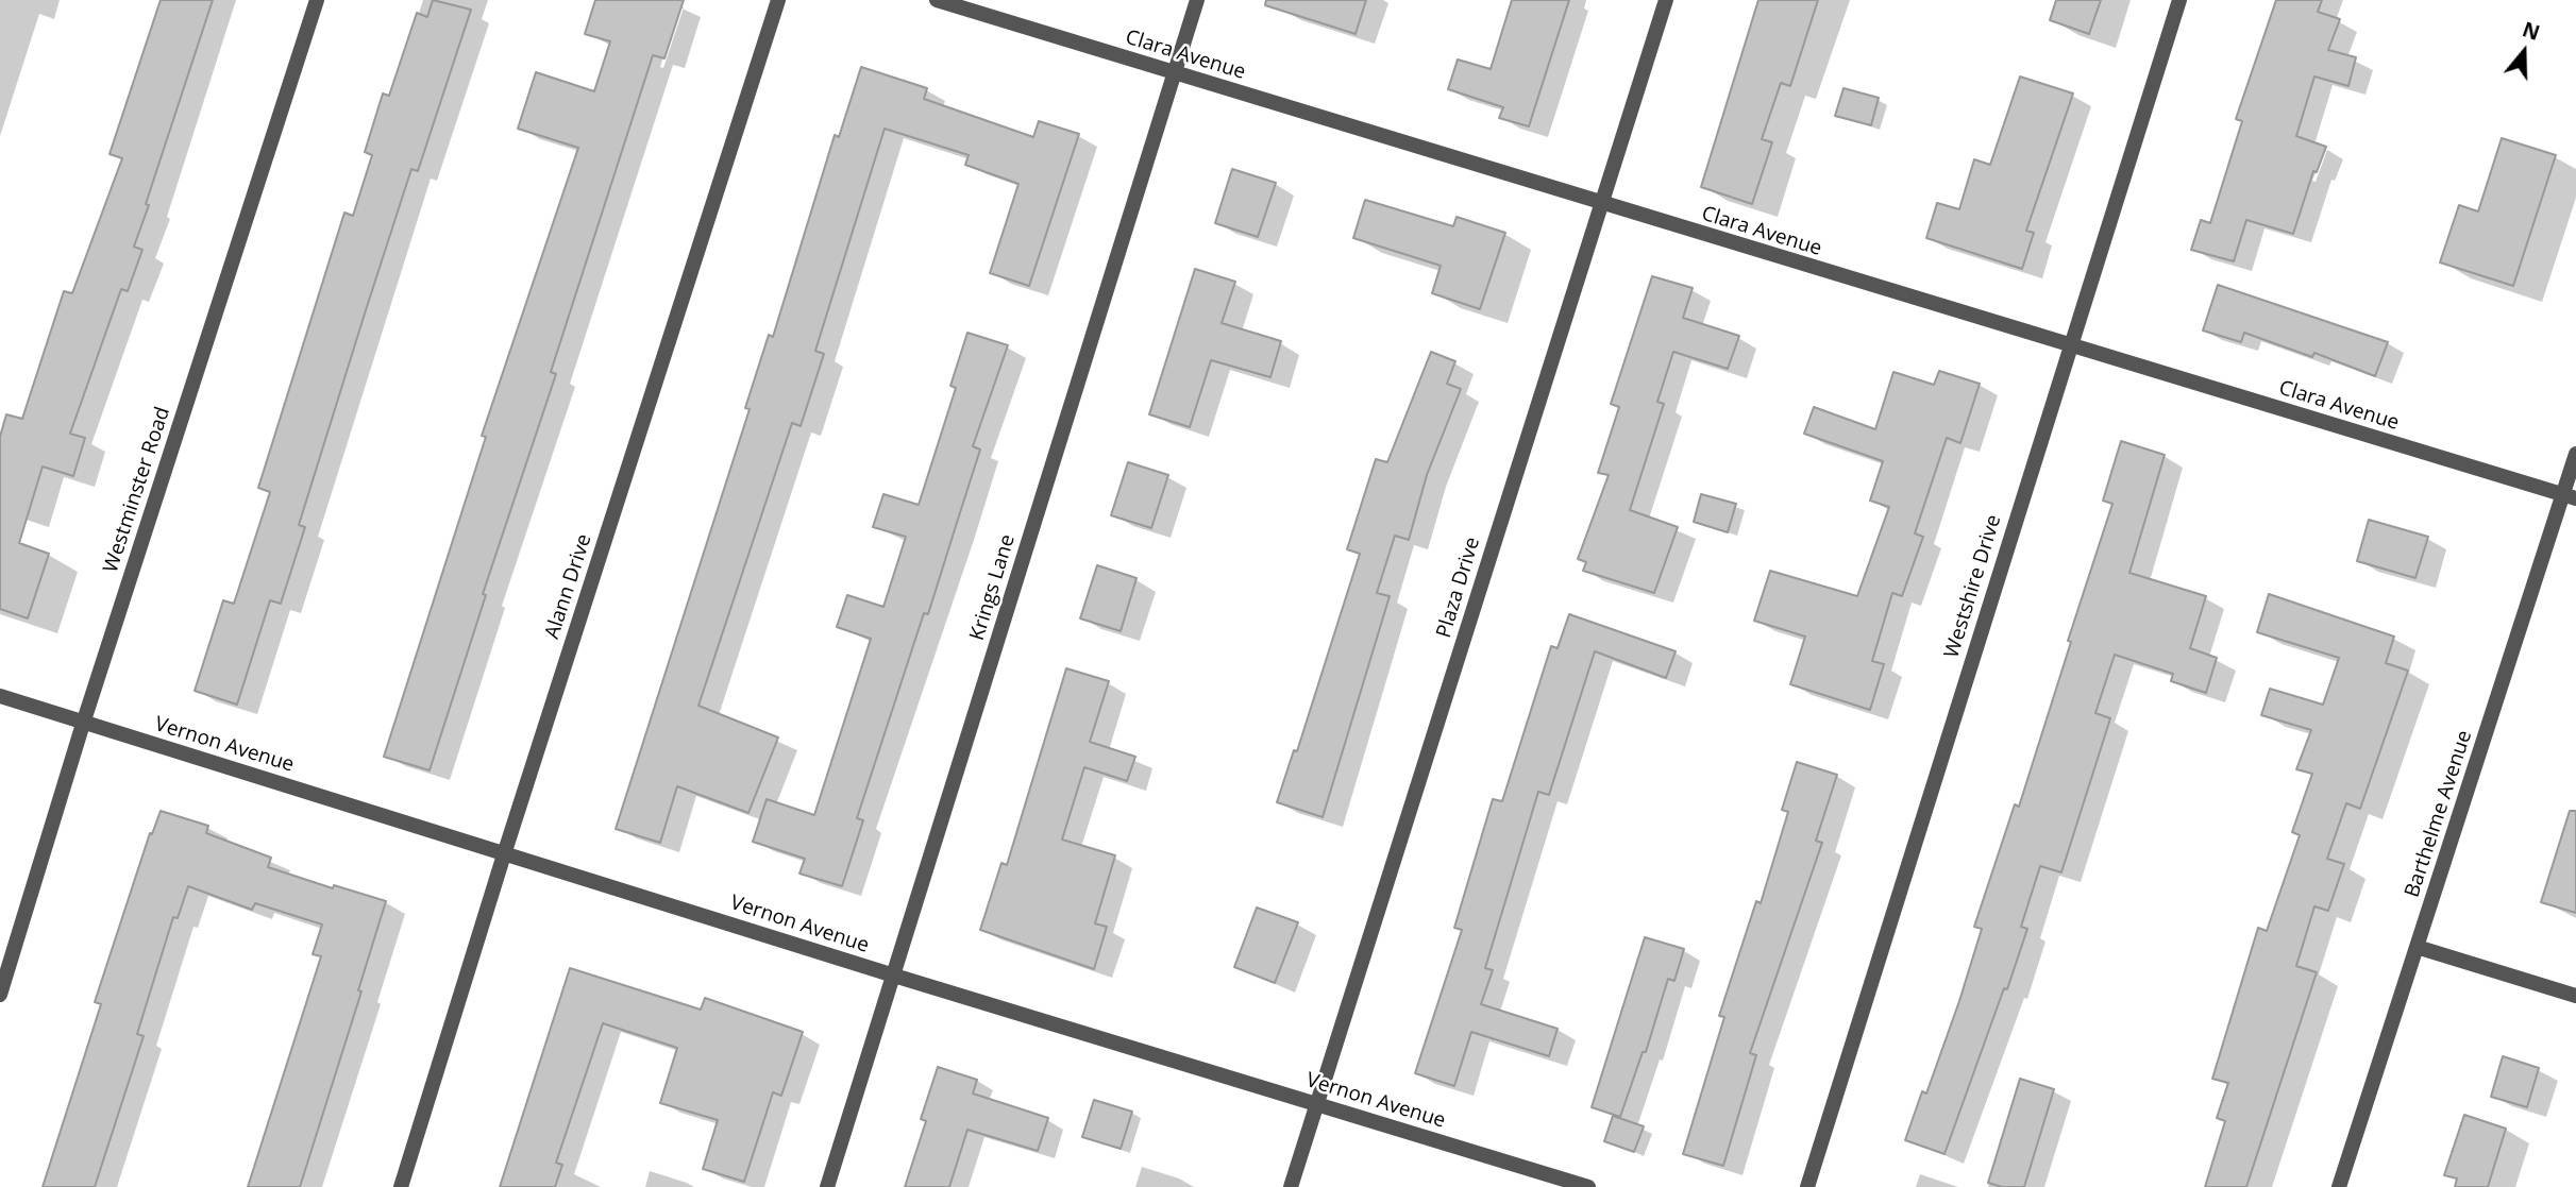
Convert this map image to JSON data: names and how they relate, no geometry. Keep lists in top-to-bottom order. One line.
{"streets":{"street":["Clara Avenue","Westminster Road","Alann Drive","Westshire Drive","Krings Lane","Plaza Drive","Vernon Avenue","Barthelme Avenue"]},"crossings":[["Clara Avenue","Westshire Drive"],["Clara Avenue","Krings Lane"],["Clara Avenue","Plaza Drive"],["Clara Avenue","Barthelme Avenue"],["Westminster Road","Vernon Avenue"],["Alann Drive","Vernon Avenue"],["Krings Lane","Vernon Avenue"],["Plaza Drive","Vernon Avenue"]],"north":"top"}
